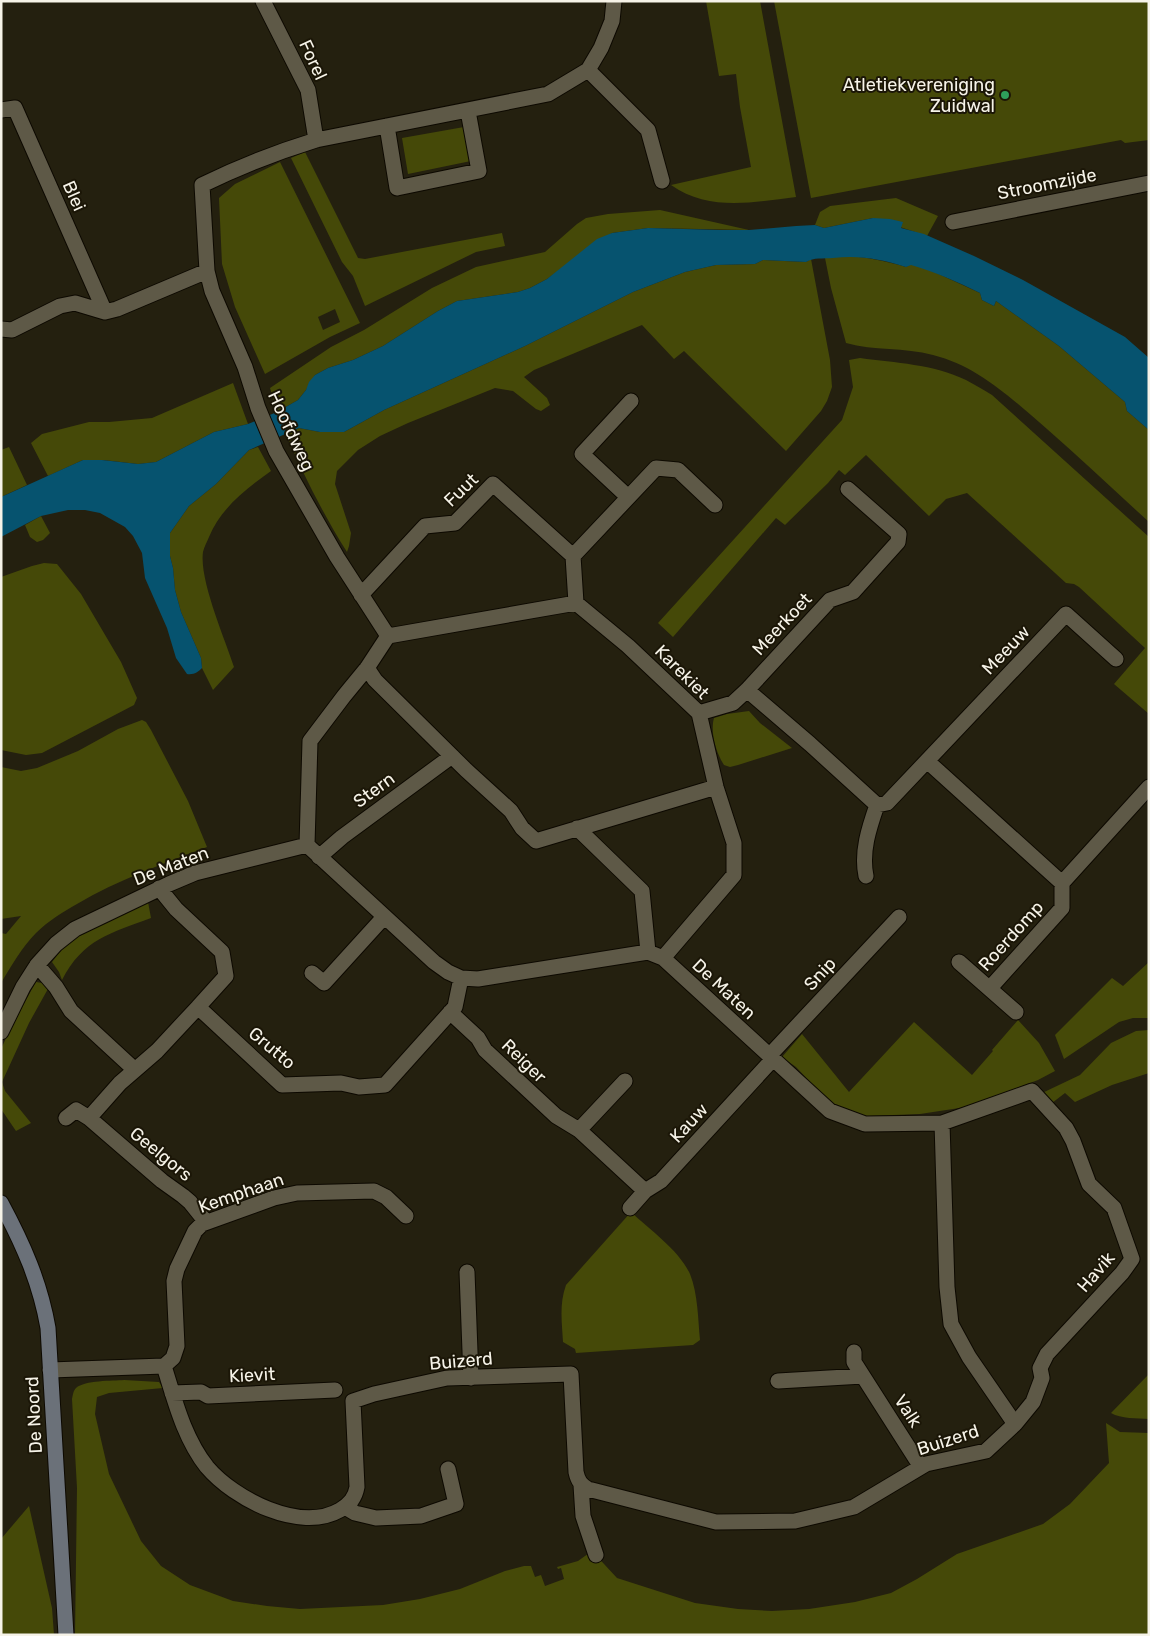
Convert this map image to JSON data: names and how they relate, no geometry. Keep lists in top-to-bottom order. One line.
{"streets":{"street":["Forel","Stroomzijde","Blei","Hoofdweg","Fuut","Meerkoet","Meeuw","Karekiet","Stern","De Maten","Roerdomp","Snip","Grutto","Reiger","Kauw","Geelgors","Kemphaan","Havik","Buizerd","Kievit","Valk","De Noord"]},"crossings":[["Forel","Hoofdweg"],["Hoofdweg","Fuut"],["Meerkoet","Karekiet"],["Karekiet","De Maten"],["De Maten","Snip"],["De Maten","Kauw"],["De Maten","Havik"],["Snip","Kauw"],["Grutto","Reiger"],["Reiger","Kauw"],["Geelgors","Kemphaan"],["Havik","Buizerd"],["Buizerd","Valk"]],"places":["Atletiekvereniging Zuidwal"]}
